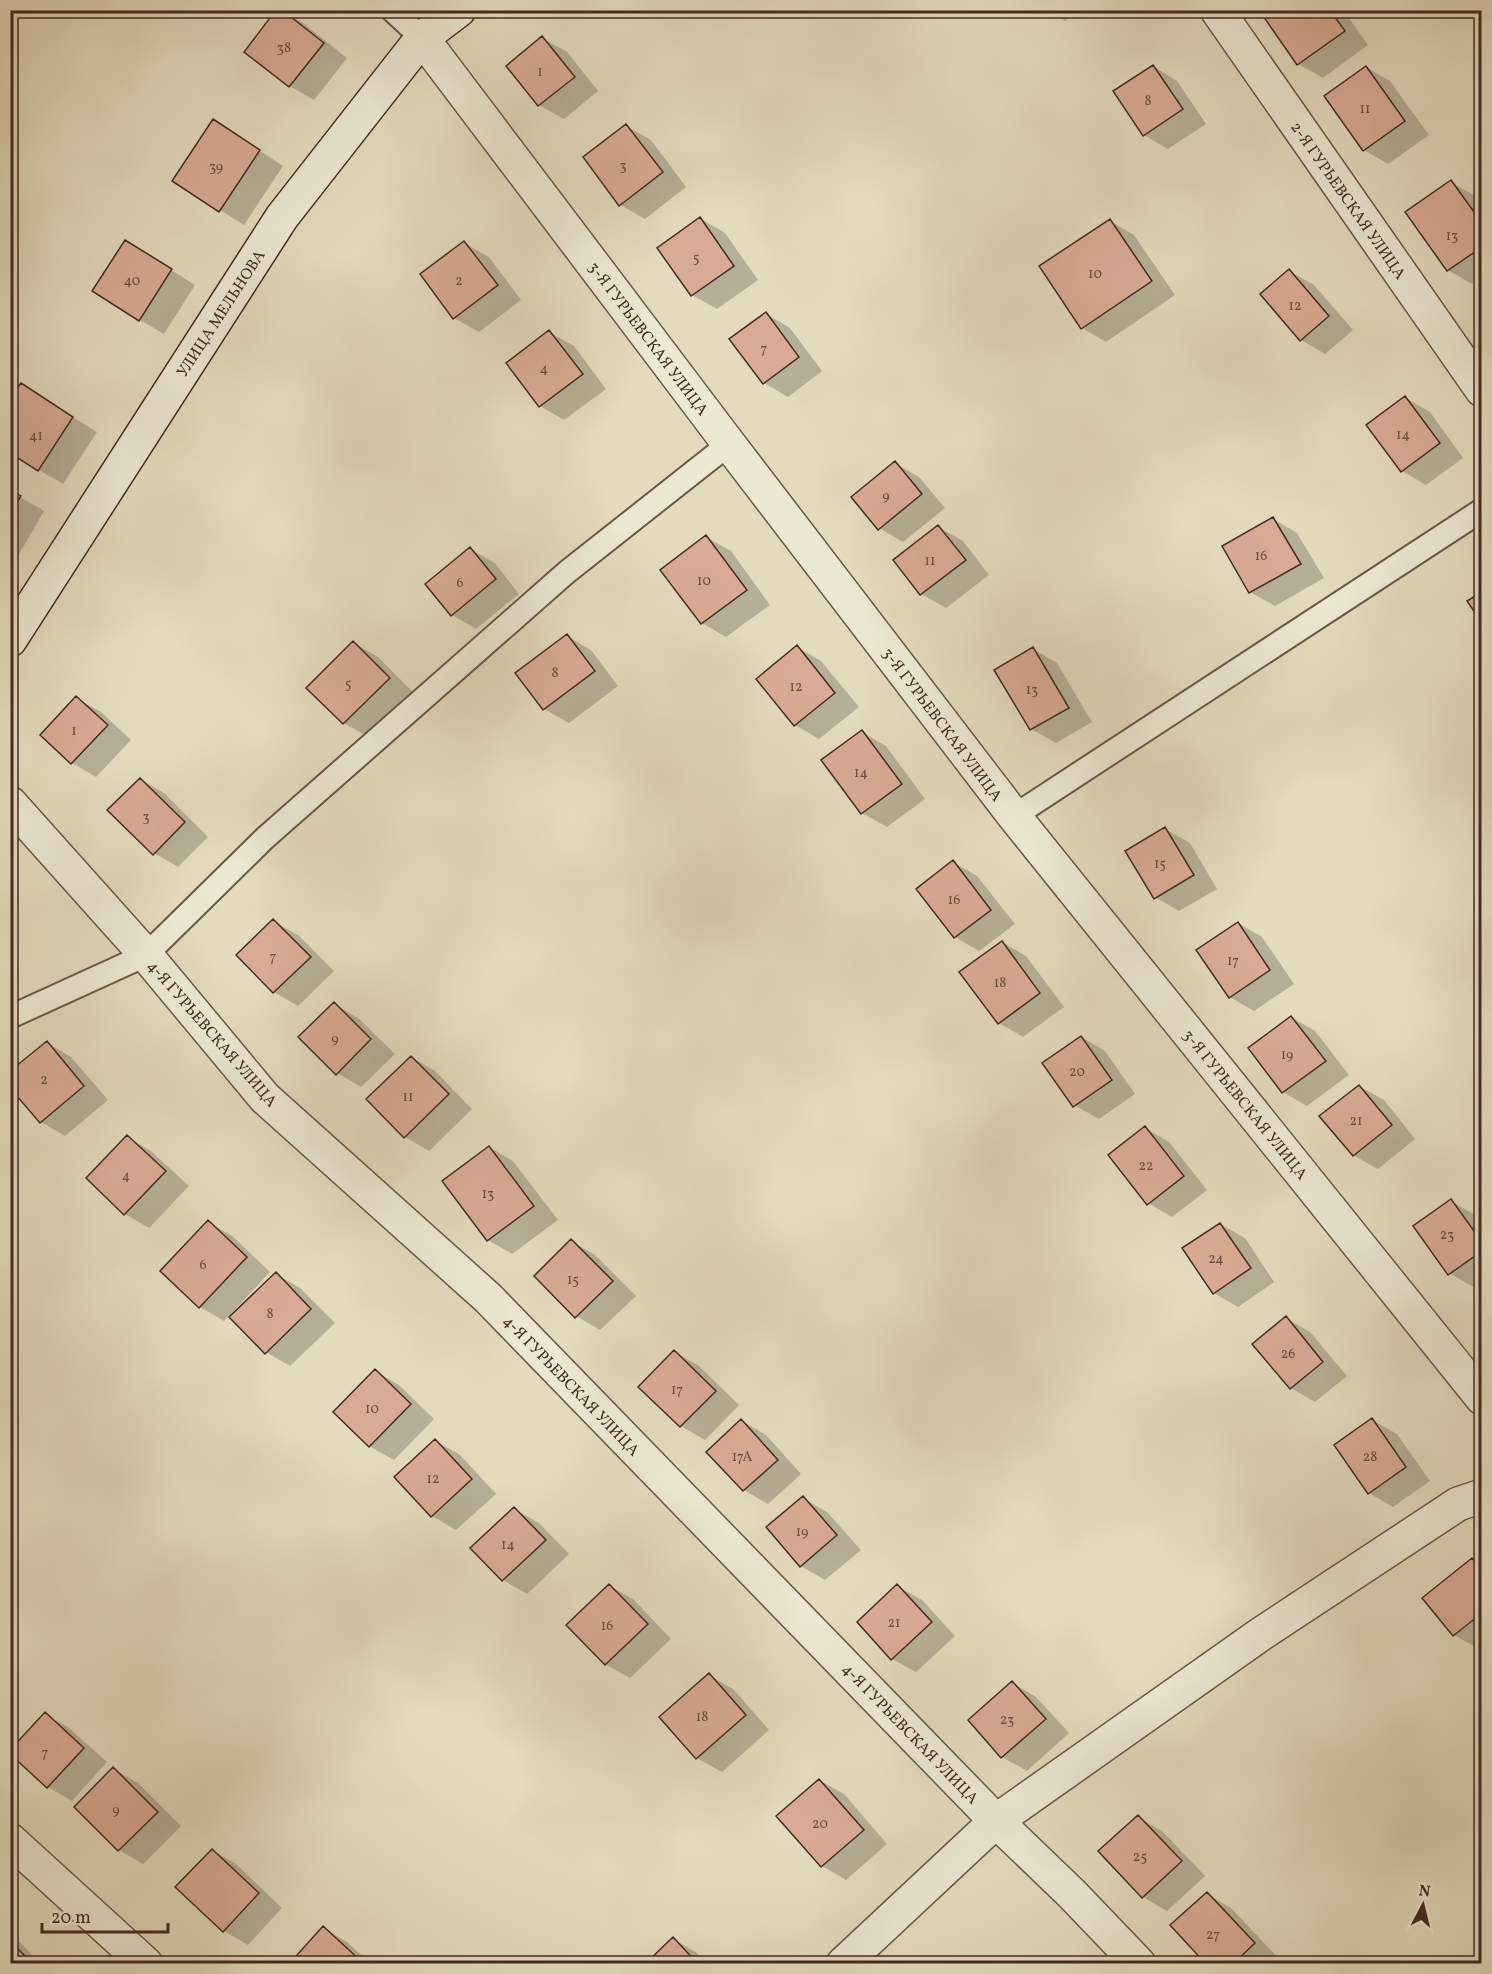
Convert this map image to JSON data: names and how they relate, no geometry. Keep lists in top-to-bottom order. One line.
{"streets":{"street":["2-Я ГУРЬЕВСКАЯ УЛИЦА","УЛИЦА МЕЛЬНОВА","3-Я ГУРЬЕВСКАЯ УЛИЦА","4-Я ГУРЬЕВСКАЯ УЛИЦА"]},"crossings":[["УЛИЦА МЕЛЬНОВА","3-Я ГУРЬЕВСКАЯ УЛИЦА"]],"house_numbers":["38","1","8","11","3","39","13","5","10","40","2","12","7","4","14","41","9","16","11","10","6","8","5","12","13","1","14","3","15","16","7","17","18","9","19","20","2","11","21","22","4","13","23","24","6","15","8","26","17","10","17А","28","12","19","14","21","16","18","23","7","9","20","25","27"],"scale_bar":"20 m","north":"top"}
